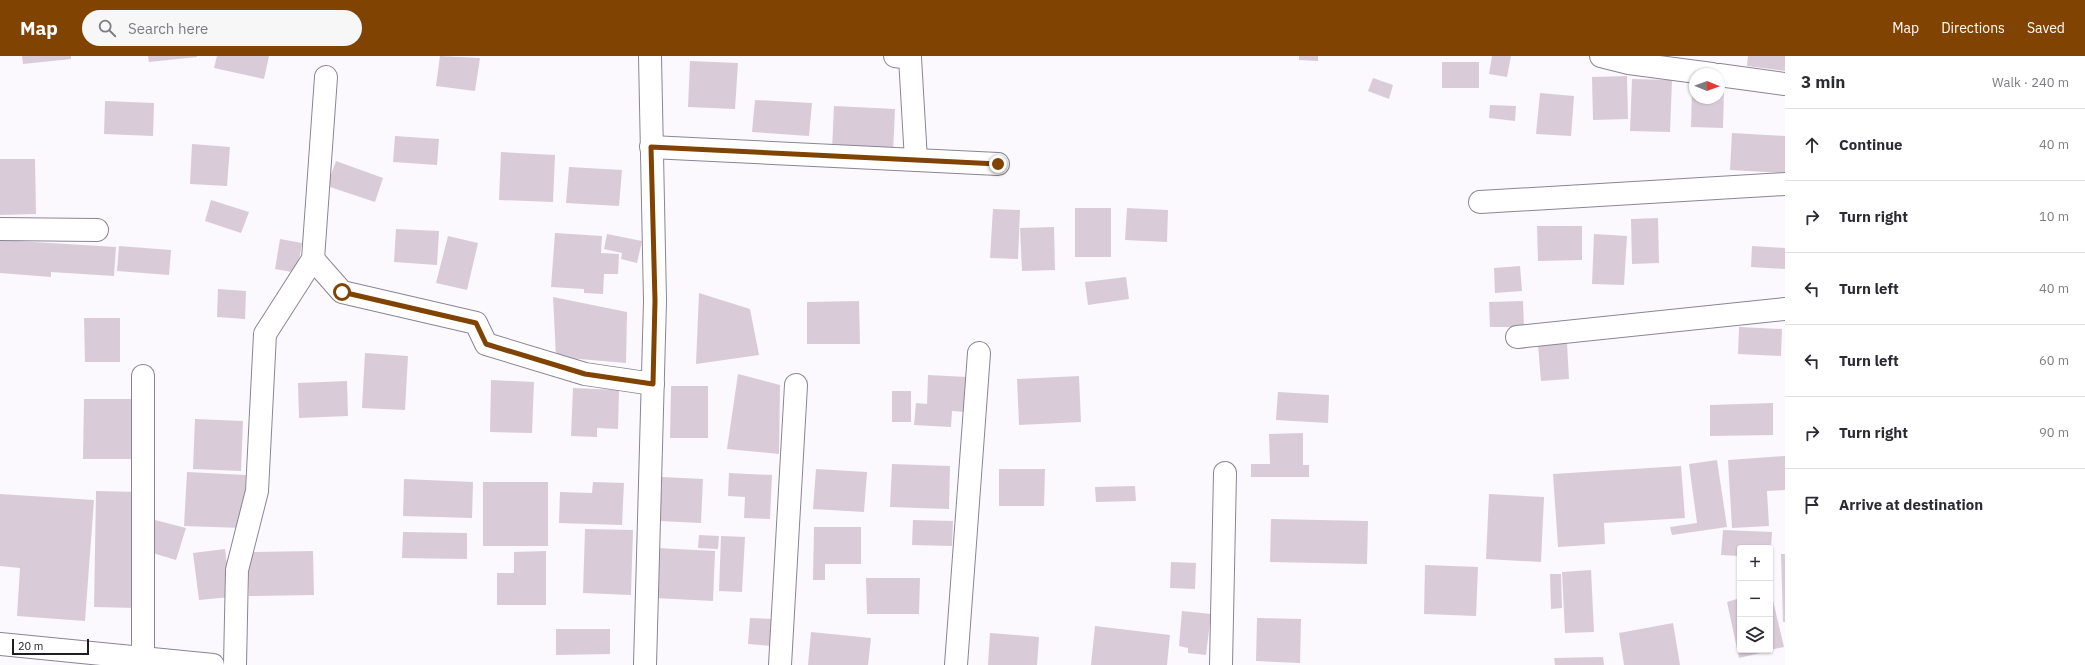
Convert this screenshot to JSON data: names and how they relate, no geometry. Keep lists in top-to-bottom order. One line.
{"scale_bar":"20 m","north":"right","page":{"header":"Map","search":"Search here","nav":["Map","Directions","Saved"],"heading":["3 min","Walk · 240 m"],"list":[["Continue","40 m"],["Turn right","10 m"],["Turn left","40 m"],["Turn left","60 m"],["Turn right","90 m"],"Arrive at destination"],"map_buttons":["+","−"],"scale":"20 m"}}
